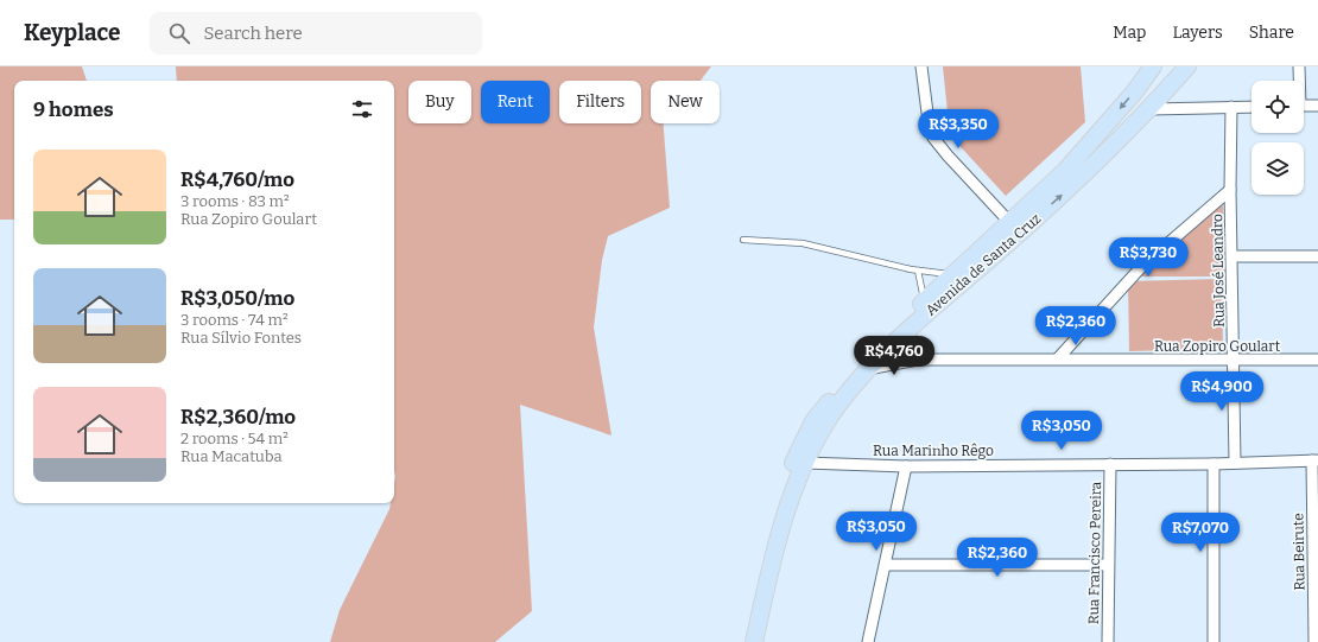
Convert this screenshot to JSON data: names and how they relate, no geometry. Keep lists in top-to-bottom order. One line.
{"streets":{"main road":["Avenida de Santa Cruz"],"street":["Rua José Leandro","Rua Zopiro Goulart","Rua Marinho Rêgo","Rua Beirute","Rua Francisco Pereira"]},"crossings":[["Avenida de Santa Cruz","Rua Zopiro Goulart"],["Avenida de Santa Cruz","Rua Marinho Rêgo"],["Rua José Leandro","Rua Zopiro Goulart"],["Rua José Leandro","Rua Marinho Rêgo"],["Rua Marinho Rêgo","Rua Beirute"],["Rua Marinho Rêgo","Rua Francisco Pereira"]],"page":{"header":"Keyplace","search":"Search here","nav":["Map","Layers","Share"],"chip":["Buy","Rent","Filters","New"],"heading":"9 homes","price":["R$3,350","R$3,730","R$2,360","R$4,760","R$4,900","R$3,050","R$3,050","R$7,070","R$2,360"],"list":[{"name":"R$4,760/mo","note":"3 rooms · 83 m² · Rua Zopiro Goulart"},{"name":"R$3,050/mo","note":"3 rooms · 74 m² · Rua Sílvio Fontes"},{"name":"R$2,360/mo","note":"2 rooms · 54 m² · Rua Macatuba"}]}}
